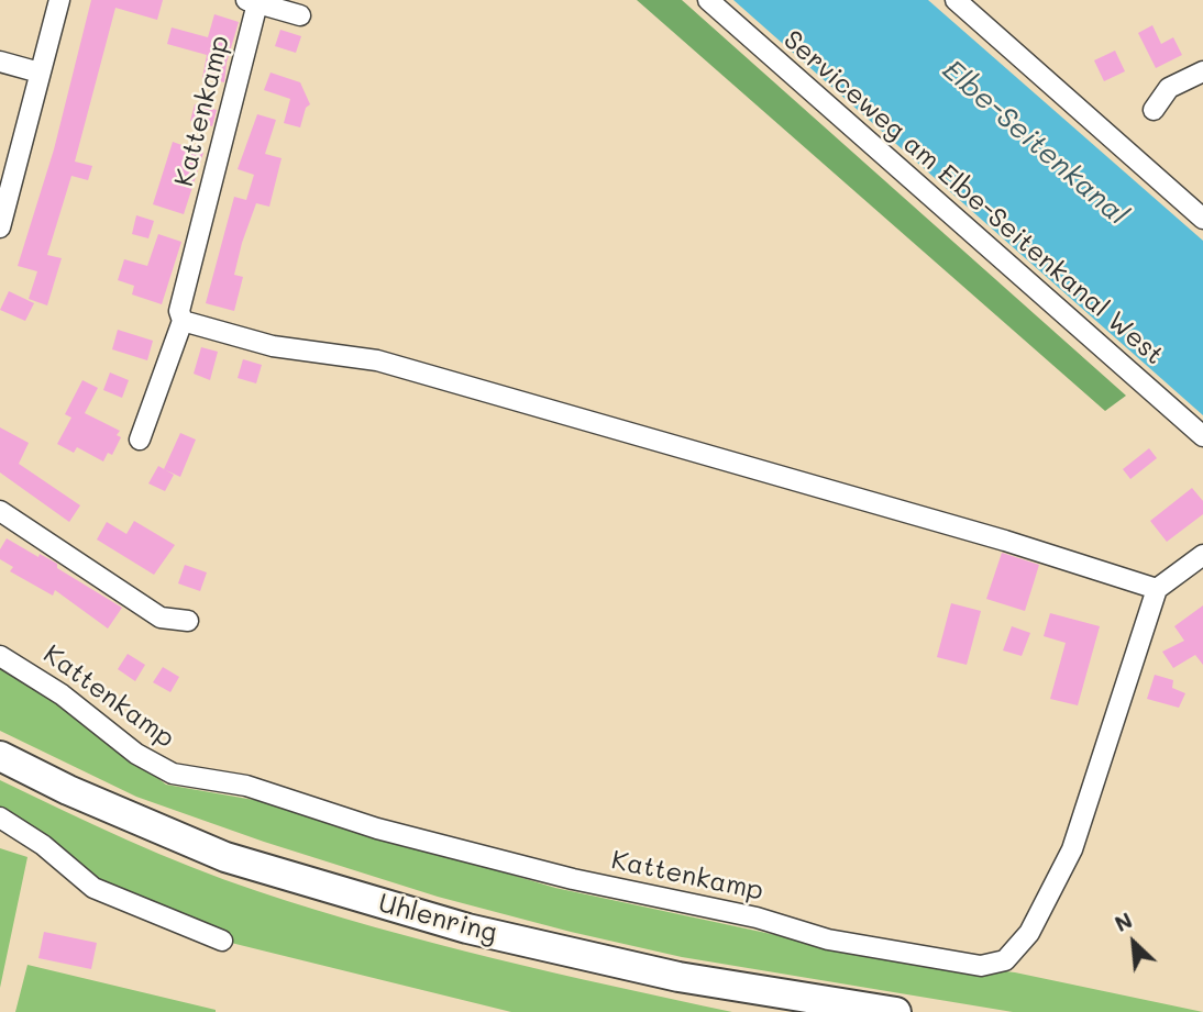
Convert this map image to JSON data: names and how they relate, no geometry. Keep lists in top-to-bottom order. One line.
{"streets":{"highway":["Uhlenring"],"street":["Kattenkamp","Serviceweg am Elbe-Seitenkanal West"]},"water":["Elbe-Seitenkanal"],"north":"top left"}
